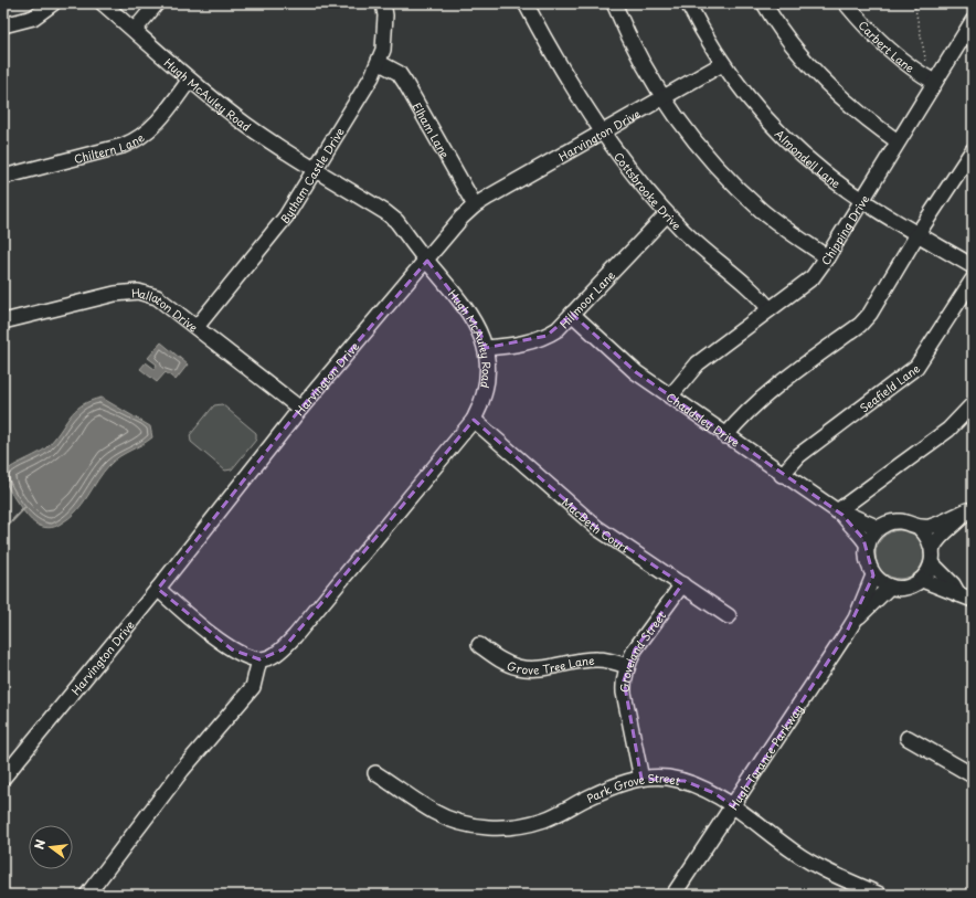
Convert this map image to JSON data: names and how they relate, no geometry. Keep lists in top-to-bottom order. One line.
{"streets":{"street":["Carbert Lane","Hugh McAuley Road","Elham Lane","Harvington Drive","Chiltern Lane","Almondell Lane","Bytham Castle Drive","Cottsbrooke Drive","Chipping Drive","Hillmoor Lane","Hallaton Drive","Seafield Lane","Chaddsley Drive","MacBeth Court","Groveland Street","Grove Tree Lane","Hugh Torance Parkway","Park Grove Street"]},"crossings":[["Carbert Lane","Chipping Drive"],["Hugh McAuley Road","Harvington Drive"],["Hugh McAuley Road","Chiltern Lane"],["Hugh McAuley Road","Bytham Castle Drive"],["Hugh McAuley Road","Hillmoor Lane"],["Hugh McAuley Road","MacBeth Court"],["Elham Lane","Harvington Drive"],["Elham Lane","Bytham Castle Drive"],["Harvington Drive","Almondell Lane"],["Harvington Drive","Cottsbrooke Drive"],["Harvington Drive","Hallaton Drive"],["Almondell Lane","Chipping Drive"],["Bytham Castle Drive","Hallaton Drive"],["Cottsbrooke Drive","Chipping Drive"],["Cottsbrooke Drive","Hillmoor Lane"],["Chipping Drive","Chaddsley Drive"],["Hillmoor Lane","Chaddsley Drive"],["Seafield Lane","Chaddsley Drive"],["Chaddsley Drive","Hugh Torance Parkway"],["MacBeth Court","Groveland Street"],["Groveland Street","Grove Tree Lane"],["Groveland Street","Park Grove Street"],["Hugh Torance Parkway","Park Grove Street"]],"north":"left"}
